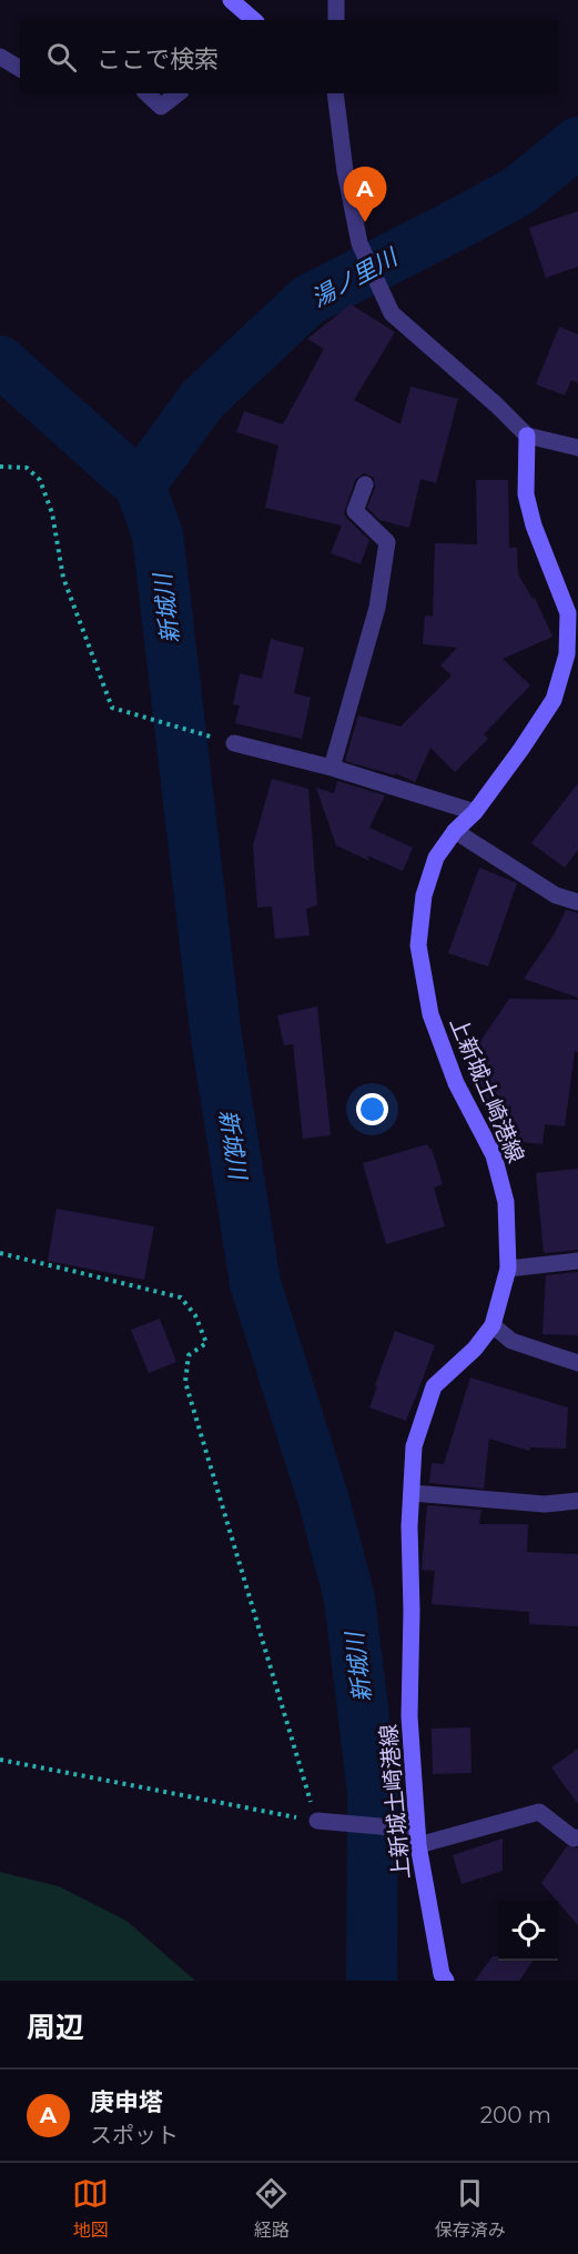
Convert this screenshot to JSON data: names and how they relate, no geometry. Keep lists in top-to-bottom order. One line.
{"streets":{"main road":["上新城土崎港線"]},"water":["湯ノ里川","新城川"],"page":{"search":"ここで検索","pins":"A","heading":"周辺","list":[{"mark":"A","name":"庚申塔","note":"スポット","value":"200 m"}],"nav":["地図","経路","保存済み"]}}
